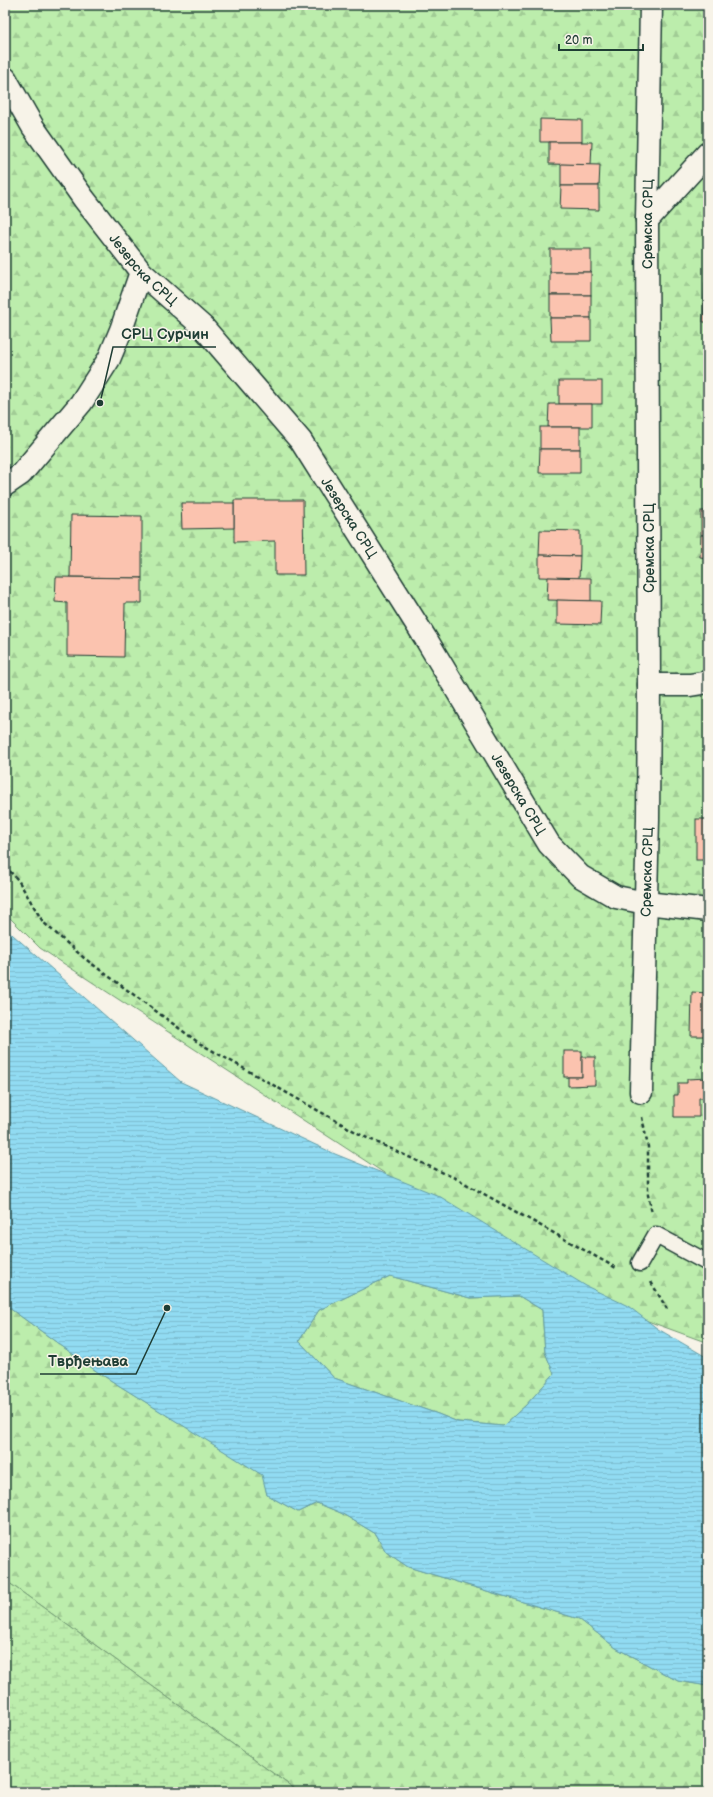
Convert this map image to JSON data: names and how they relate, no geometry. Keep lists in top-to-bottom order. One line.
{"streets":{"street":["Сремска СРЦ","Језерска СРЦ"]},"crossings":[["Сремска СРЦ","Језерска СРЦ"]],"places":["СРЦ Сурчин","Тврђењава"],"scale_bar":"20 m"}
